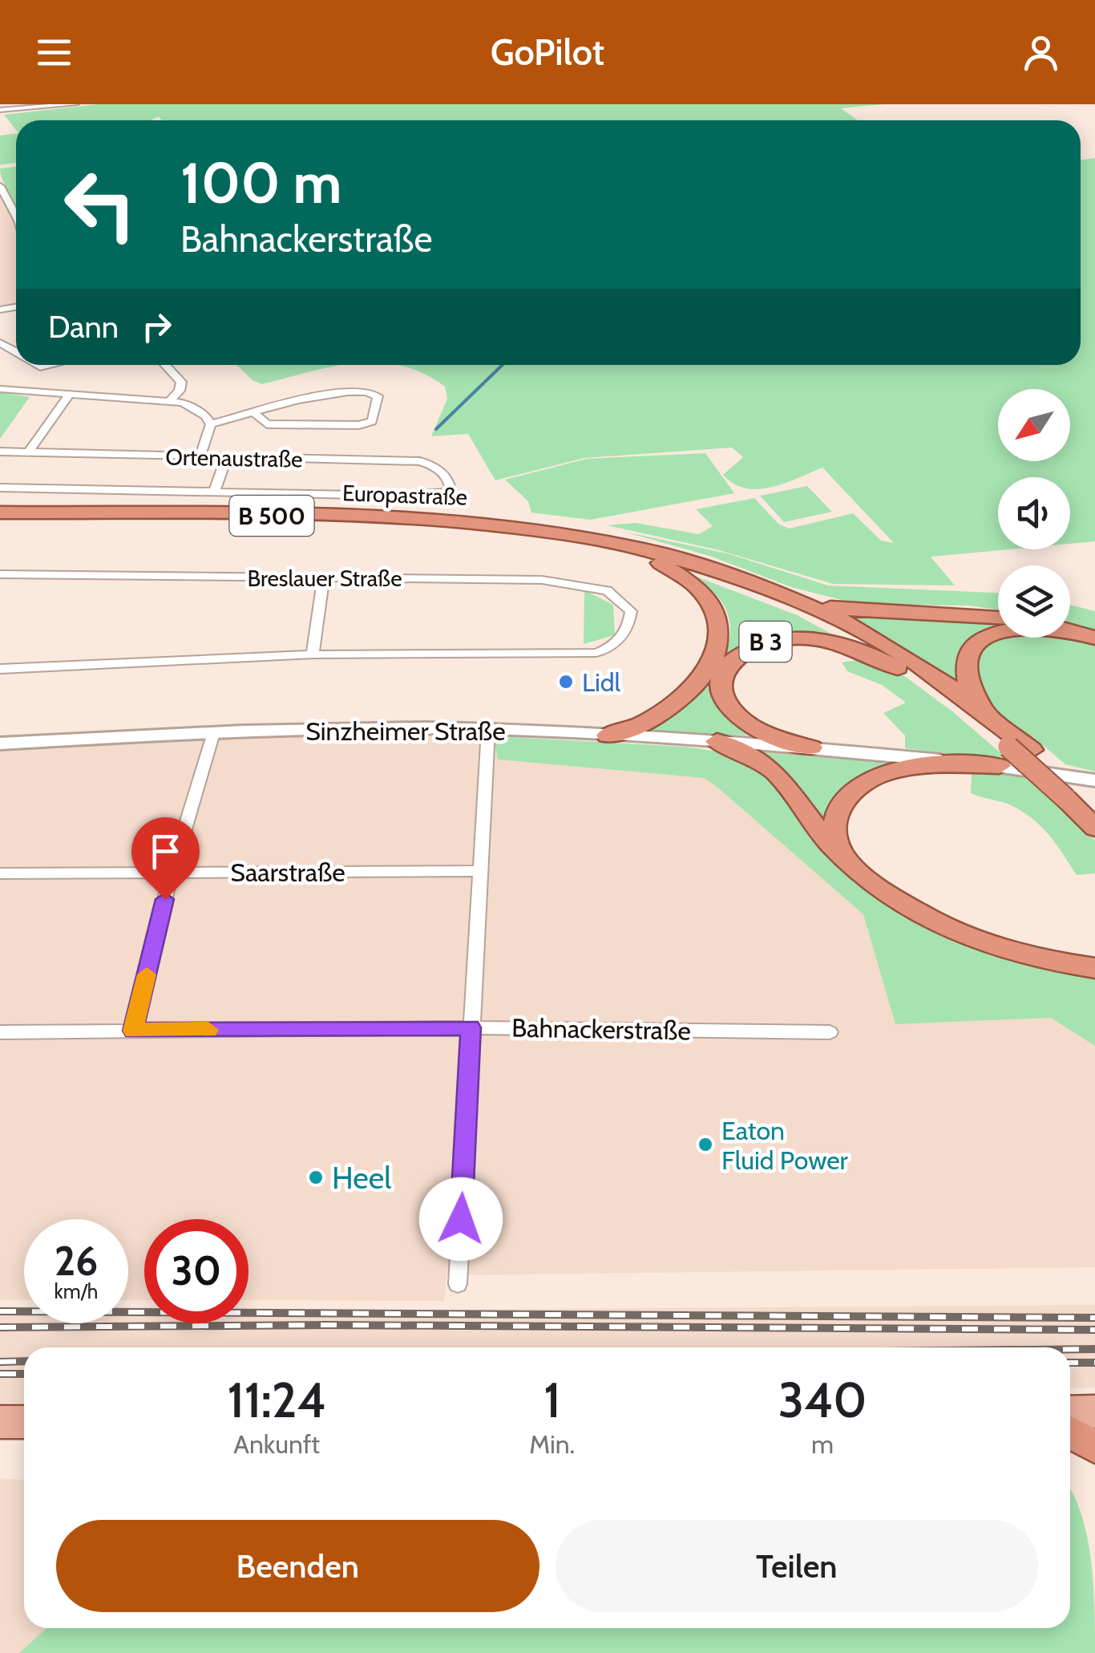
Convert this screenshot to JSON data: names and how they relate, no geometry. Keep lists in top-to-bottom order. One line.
{"streets":{"highway":["Europastraße","B 500","B 3"],"street":["Ortenaustraße","Breslauer Straße","Sinzheimer Straße","Saarstraße","Bahnackerstraße"]},"crossings":[["Europastraße","B 500"],["B 500","B 3"],["B 500","Sinzheimer Straße"],["B 3","Sinzheimer Straße"]],"places":["Lidl","Eaton Fluid Power","Heel"],"north":"bottom left","page":{"header":"GoPilot","turn":["100 m","Bahnackerstraße"],"then":"Dann","speed":"26 km/h","limit":"30","eta":["11:24","Ankunft","1","Min.","340","m"],"buttons":["Beenden","Teilen"]}}
